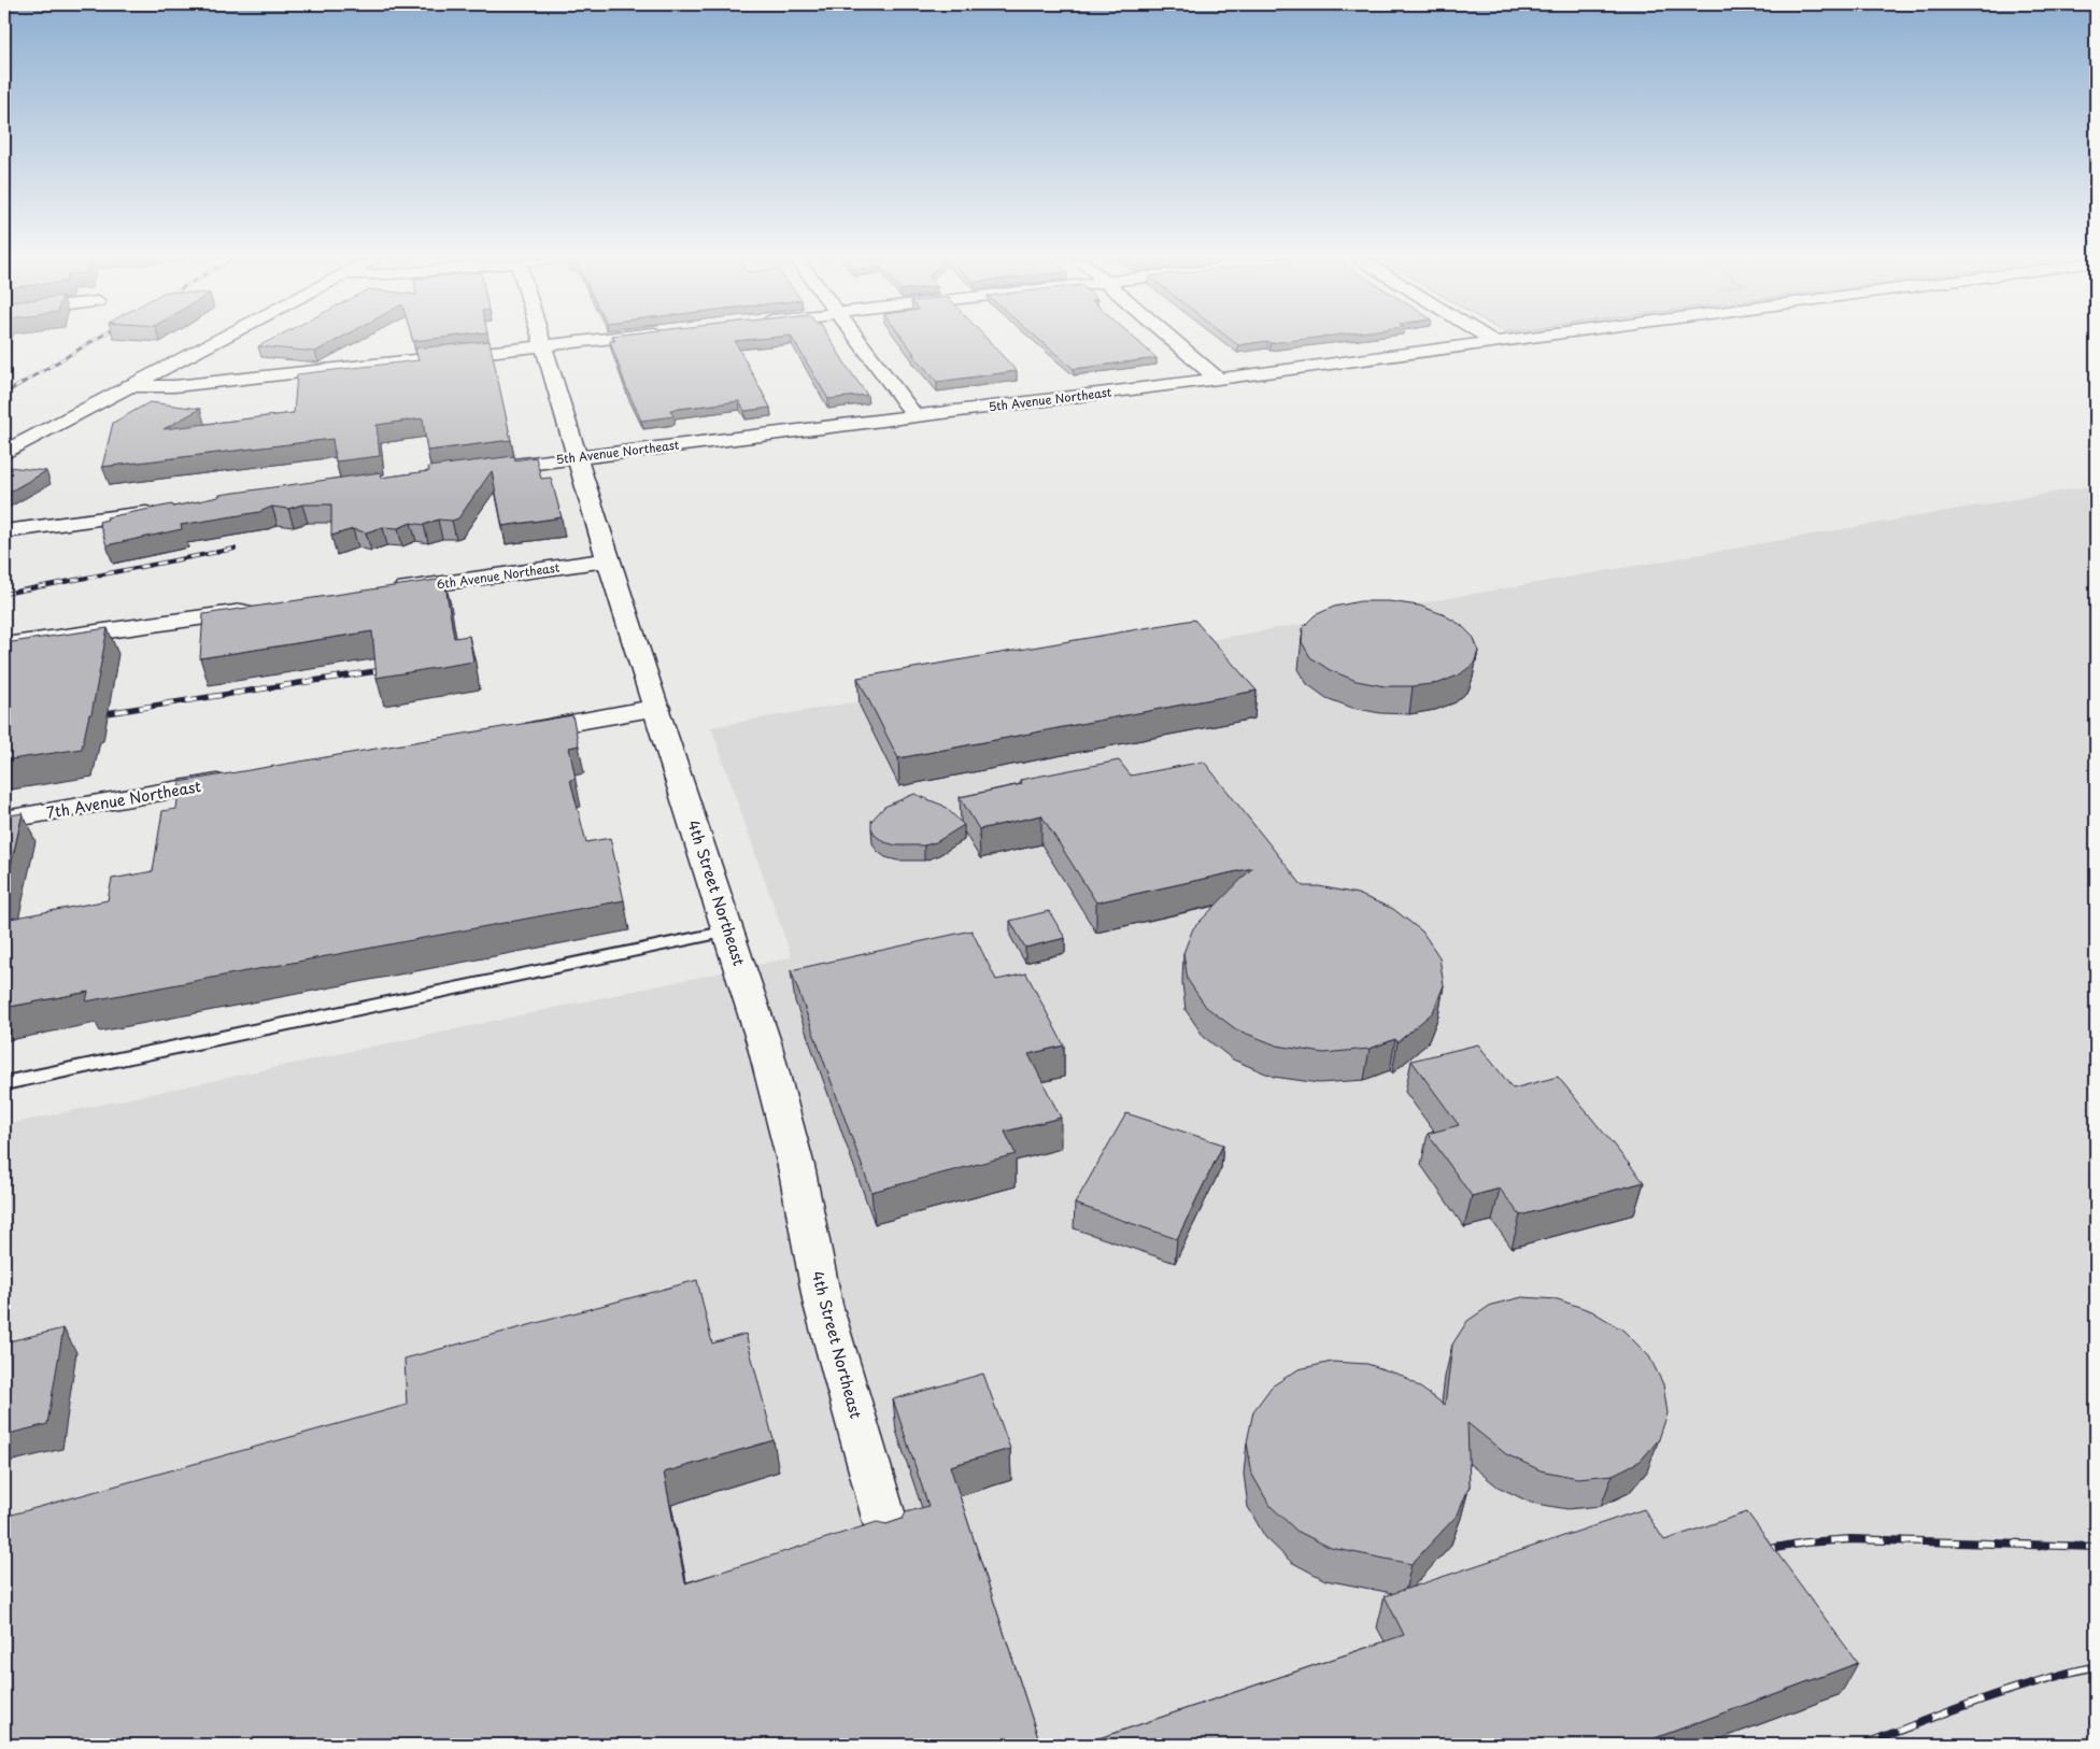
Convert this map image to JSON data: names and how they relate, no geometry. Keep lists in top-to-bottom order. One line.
{"streets":{"street":["5th Avenue Northeast","6th Avenue Northeast","7th Avenue Northeast","4th Street Northeast"]},"crossings":[["5th Avenue Northeast","4th Street Northeast"],["6th Avenue Northeast","4th Street Northeast"]]}
